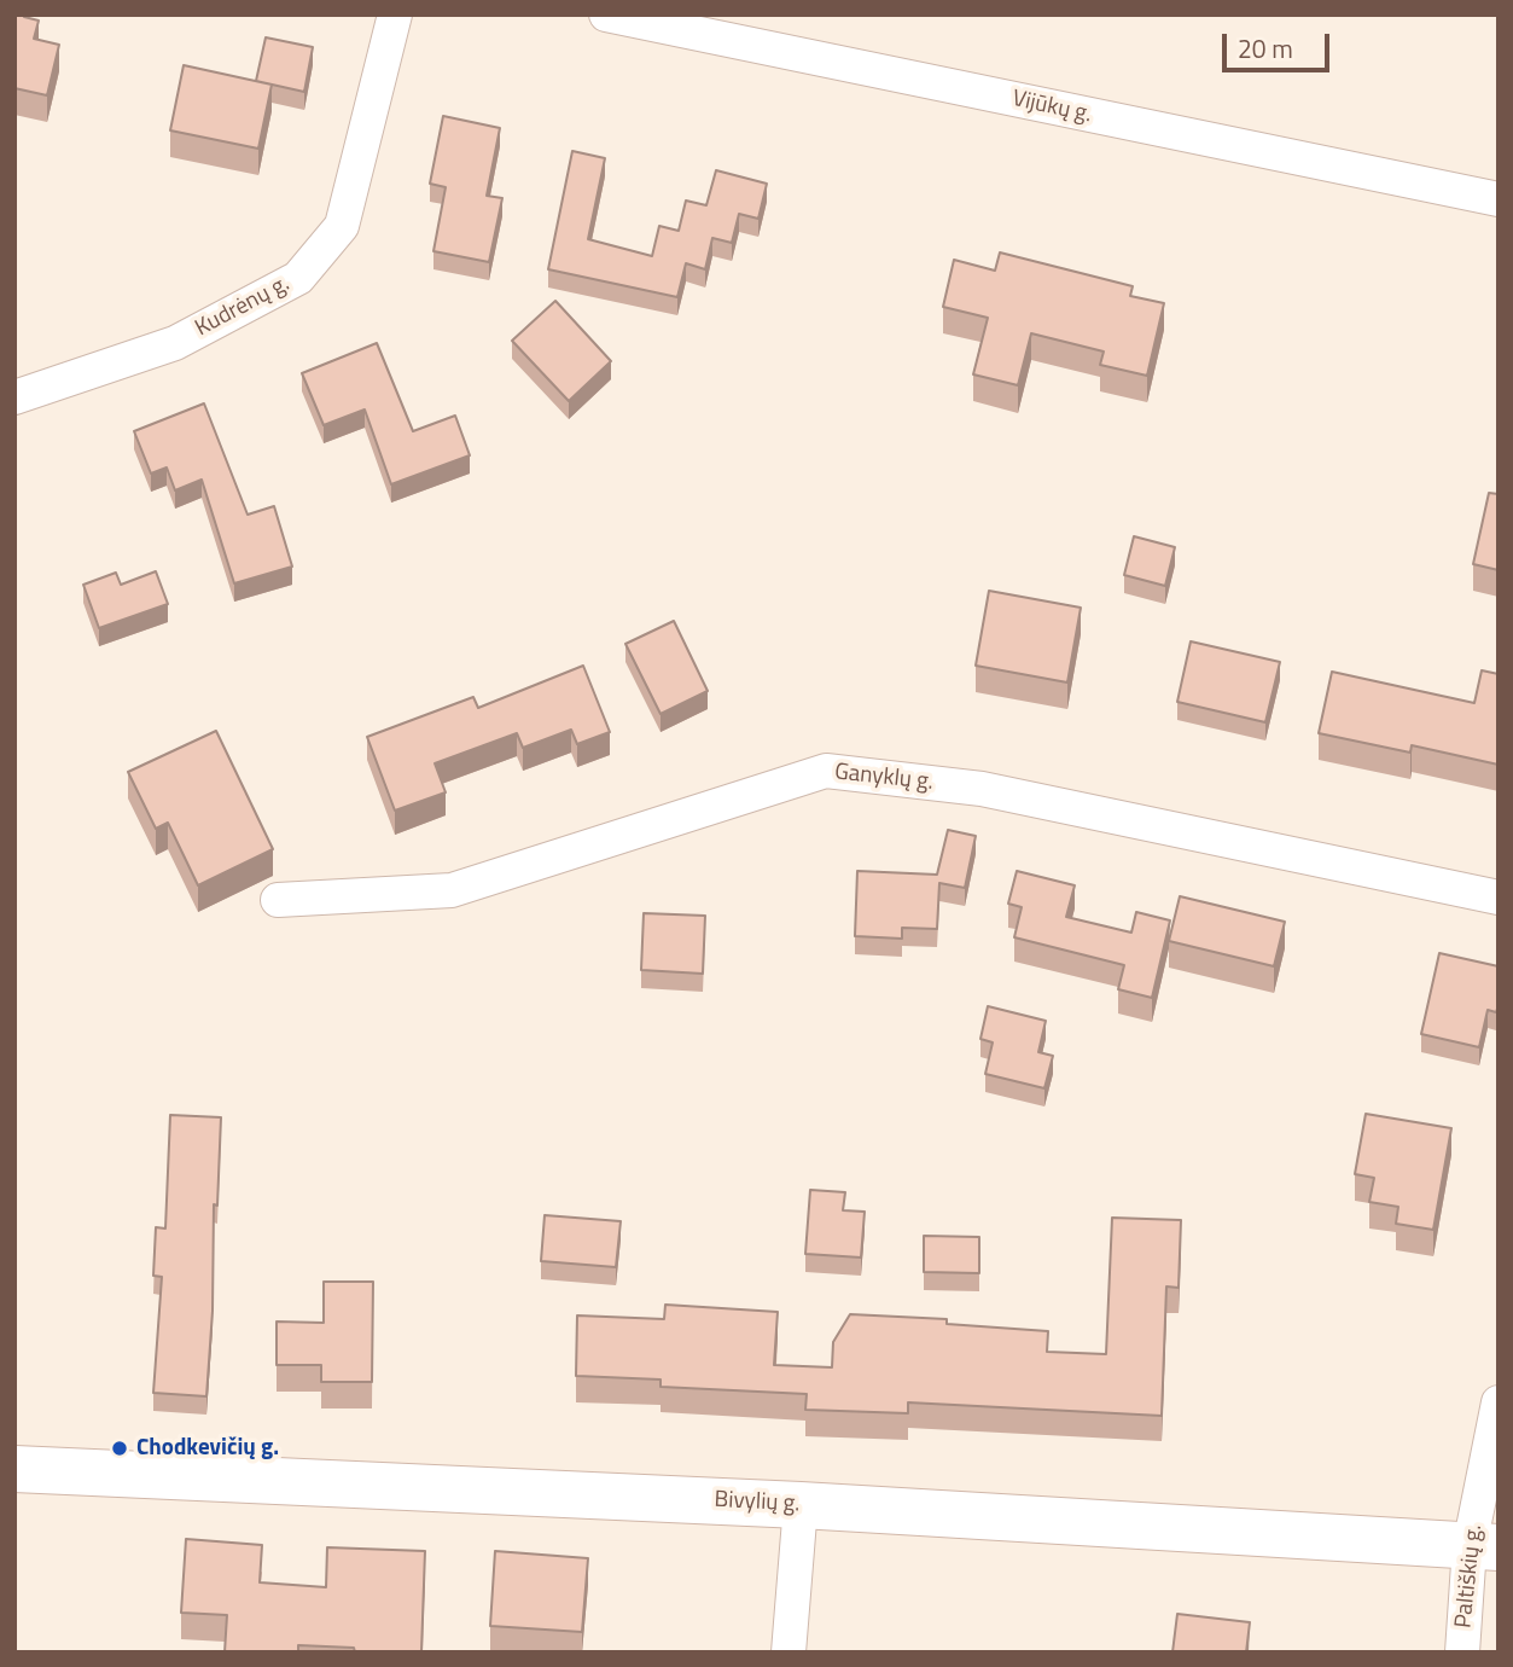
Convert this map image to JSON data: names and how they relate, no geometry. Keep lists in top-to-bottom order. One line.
{"streets":{"street":["Vijūkų g.","Kudrėnų g.","Ganyklų g.","Bivylių g.","Paltiškių g."]},"crossings":[["Bivylių g.","Paltiškių g."]],"places":["Chodkevičių g."],"scale_bar":"20 m"}
